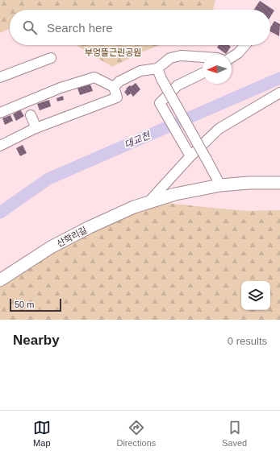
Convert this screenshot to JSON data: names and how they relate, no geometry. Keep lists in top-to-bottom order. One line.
{"streets":{"main road":["산학리길"]},"water":["대교천"],"parks":["부엉뜰근린공원"],"scale_bar":"50 m","north":"left","page":{"search":"Search here","scale":"50 m","heading":["Nearby","0 results"],"nav":["Map","Directions","Saved"]}}
